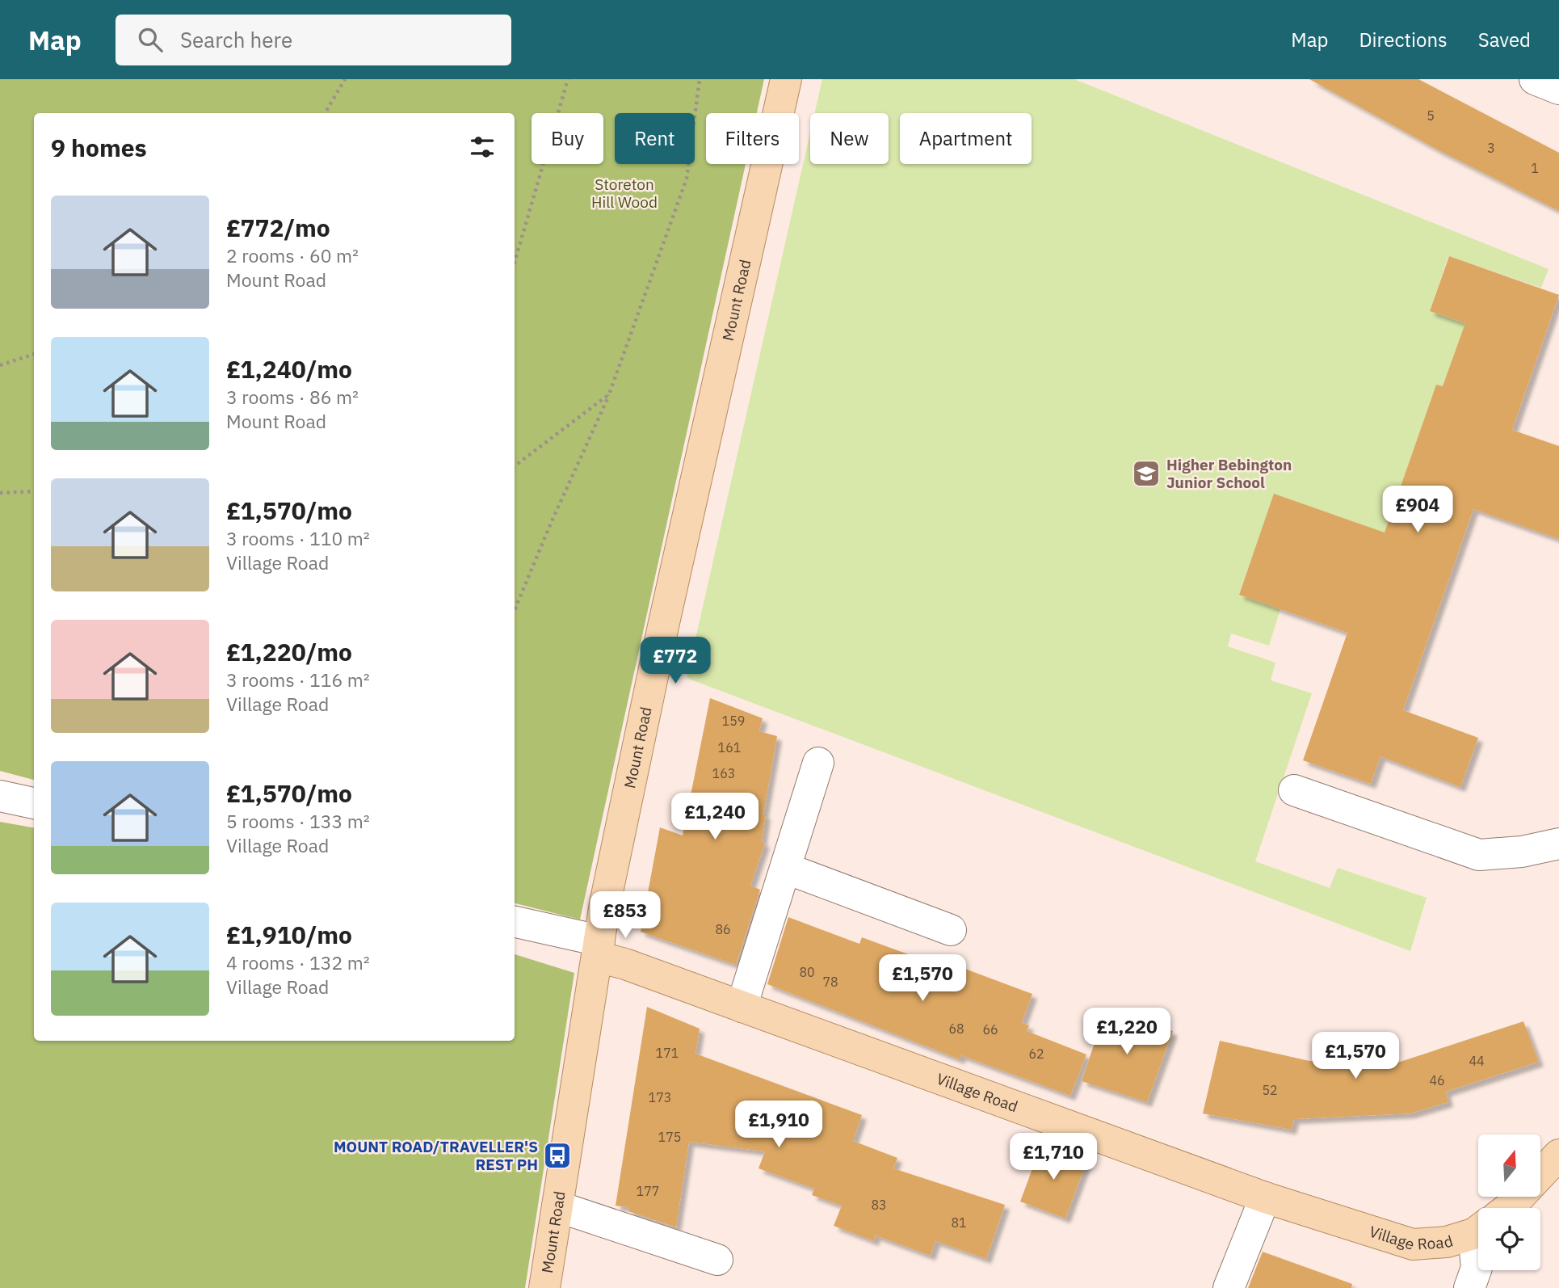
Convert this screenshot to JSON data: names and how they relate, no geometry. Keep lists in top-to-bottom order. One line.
{"streets":{"main road":["Mount Road","Village Road"]},"crossings":[["Mount Road","Village Road"]],"parks":["Storeton Hill Wood"],"places":{"school or university":["Higher Bebington Junior School"],"bus stop":["MOUNT ROAD/TRAVELLER'S REST PH"]},"house_numbers":["5","3","1","159","161","163","86","80","78","68","66","171","62","44","46","52","173","175","177","83","81"],"north":"top","page":{"header":"Map","search":"Search here","nav":["Map","Directions","Saved"],"chip":["Buy","Rent","Filters","New","Apartment"],"heading":"9 homes","list":[{"name":"£772/mo","note":"2 rooms · 60 m² · Mount Road"},{"name":"£1,240/mo","note":"3 rooms · 86 m² · Mount Road"},{"name":"£1,570/mo","note":"3 rooms · 110 m² · Village Road"},{"name":"£1,220/mo","note":"3 rooms · 116 m² · Village Road"},{"name":"£1,570/mo","note":"5 rooms · 133 m² · Village Road"},{"name":"£1,910/mo","note":"4 rooms · 132 m² · Village Road"}],"price":["£904","£772","£1,240","£853","£1,570","£1,220","£1,570","£1,910","£1,710"]}}
